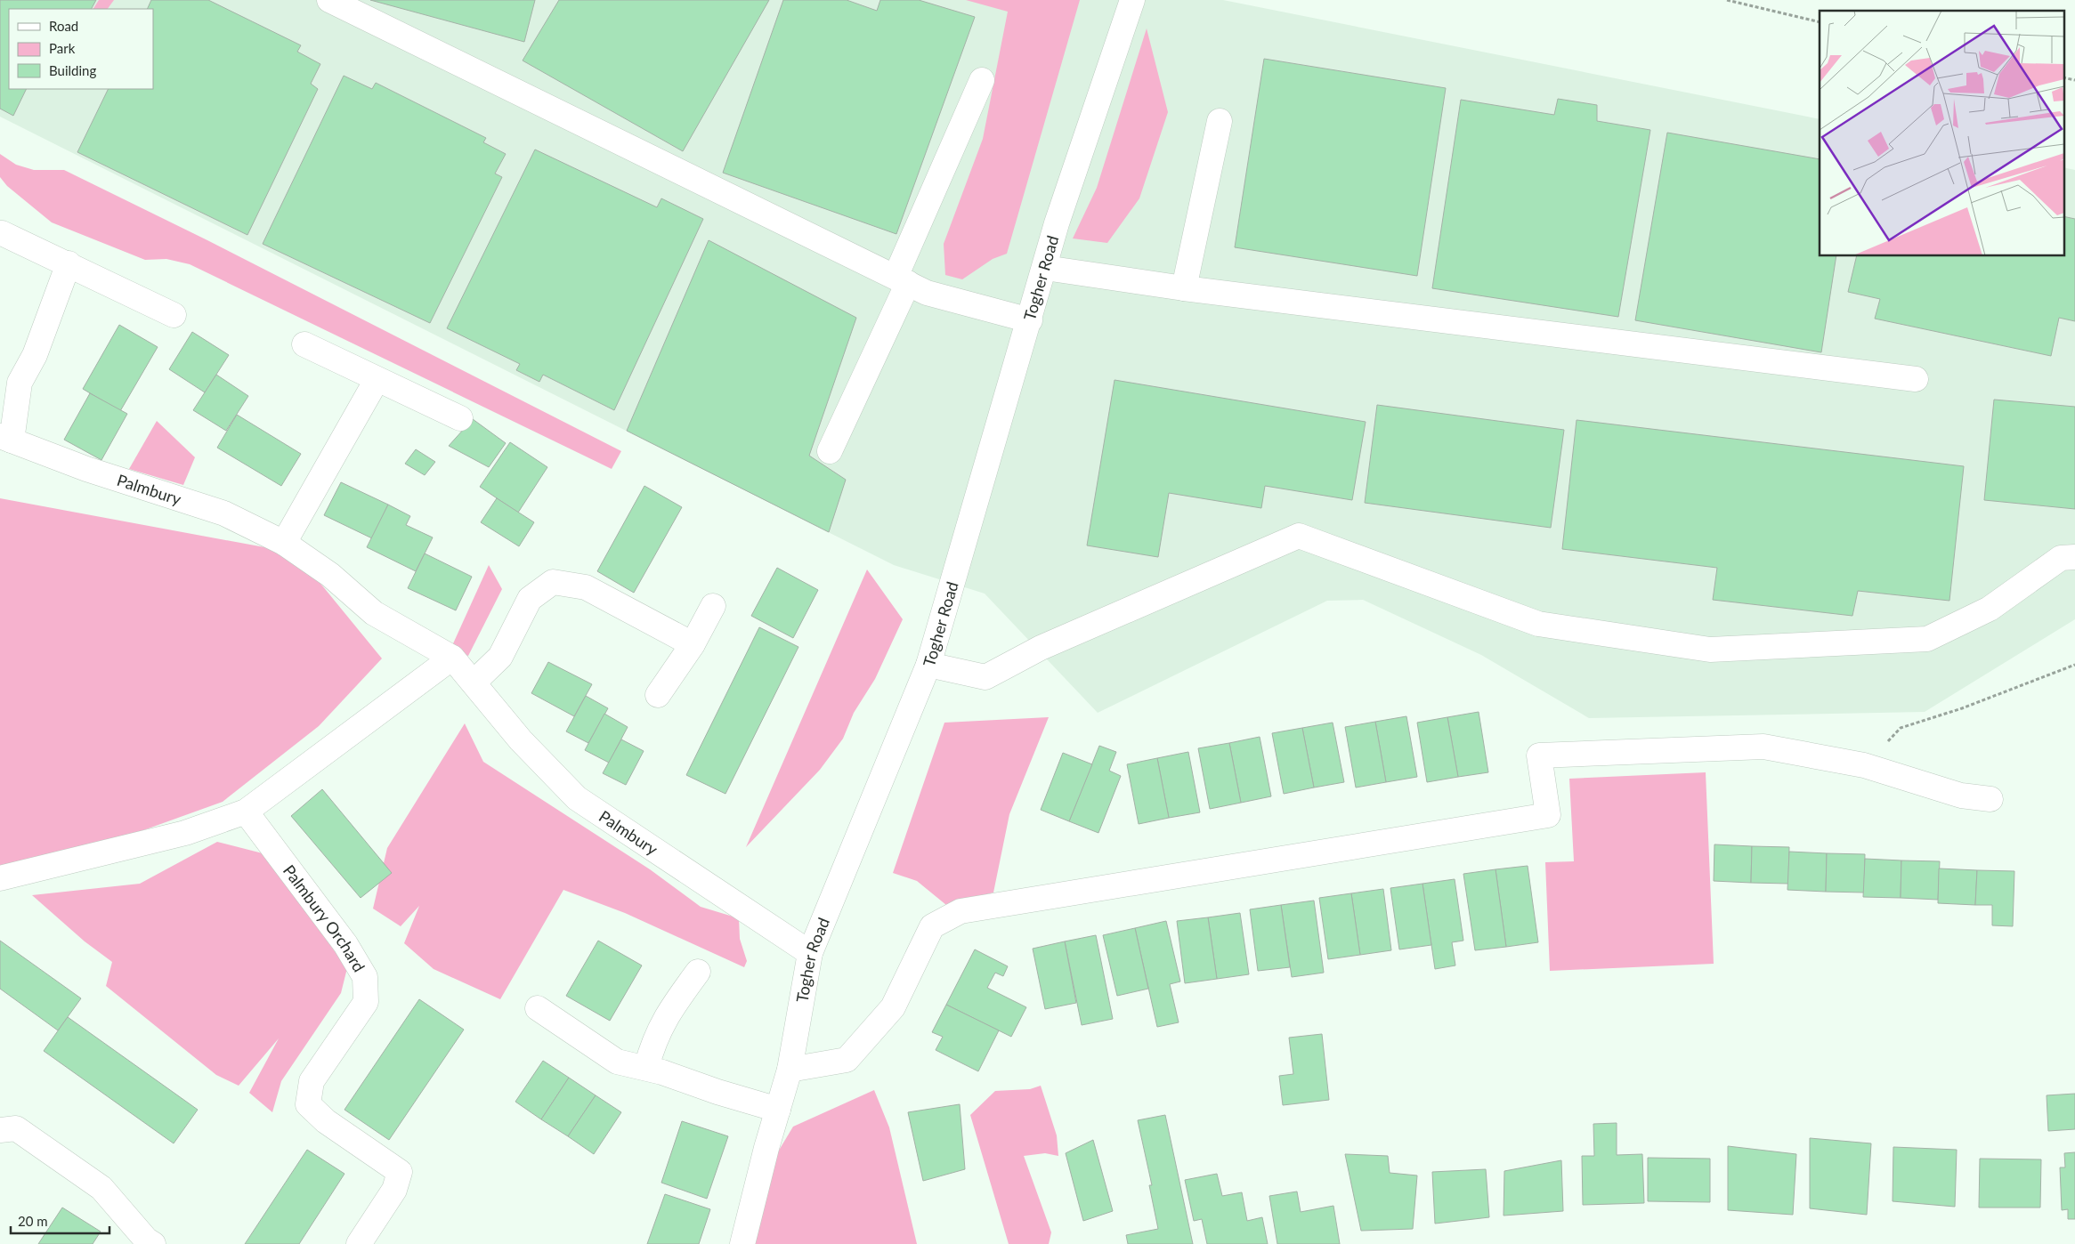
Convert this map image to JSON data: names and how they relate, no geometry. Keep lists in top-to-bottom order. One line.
{"streets":{"street":["Togher Road","Palmbury","Palmbury Orchard"]},"crossings":[["Togher Road","Palmbury"]],"legend":["Road","Park","Building"],"scale_bar":"20 m"}
